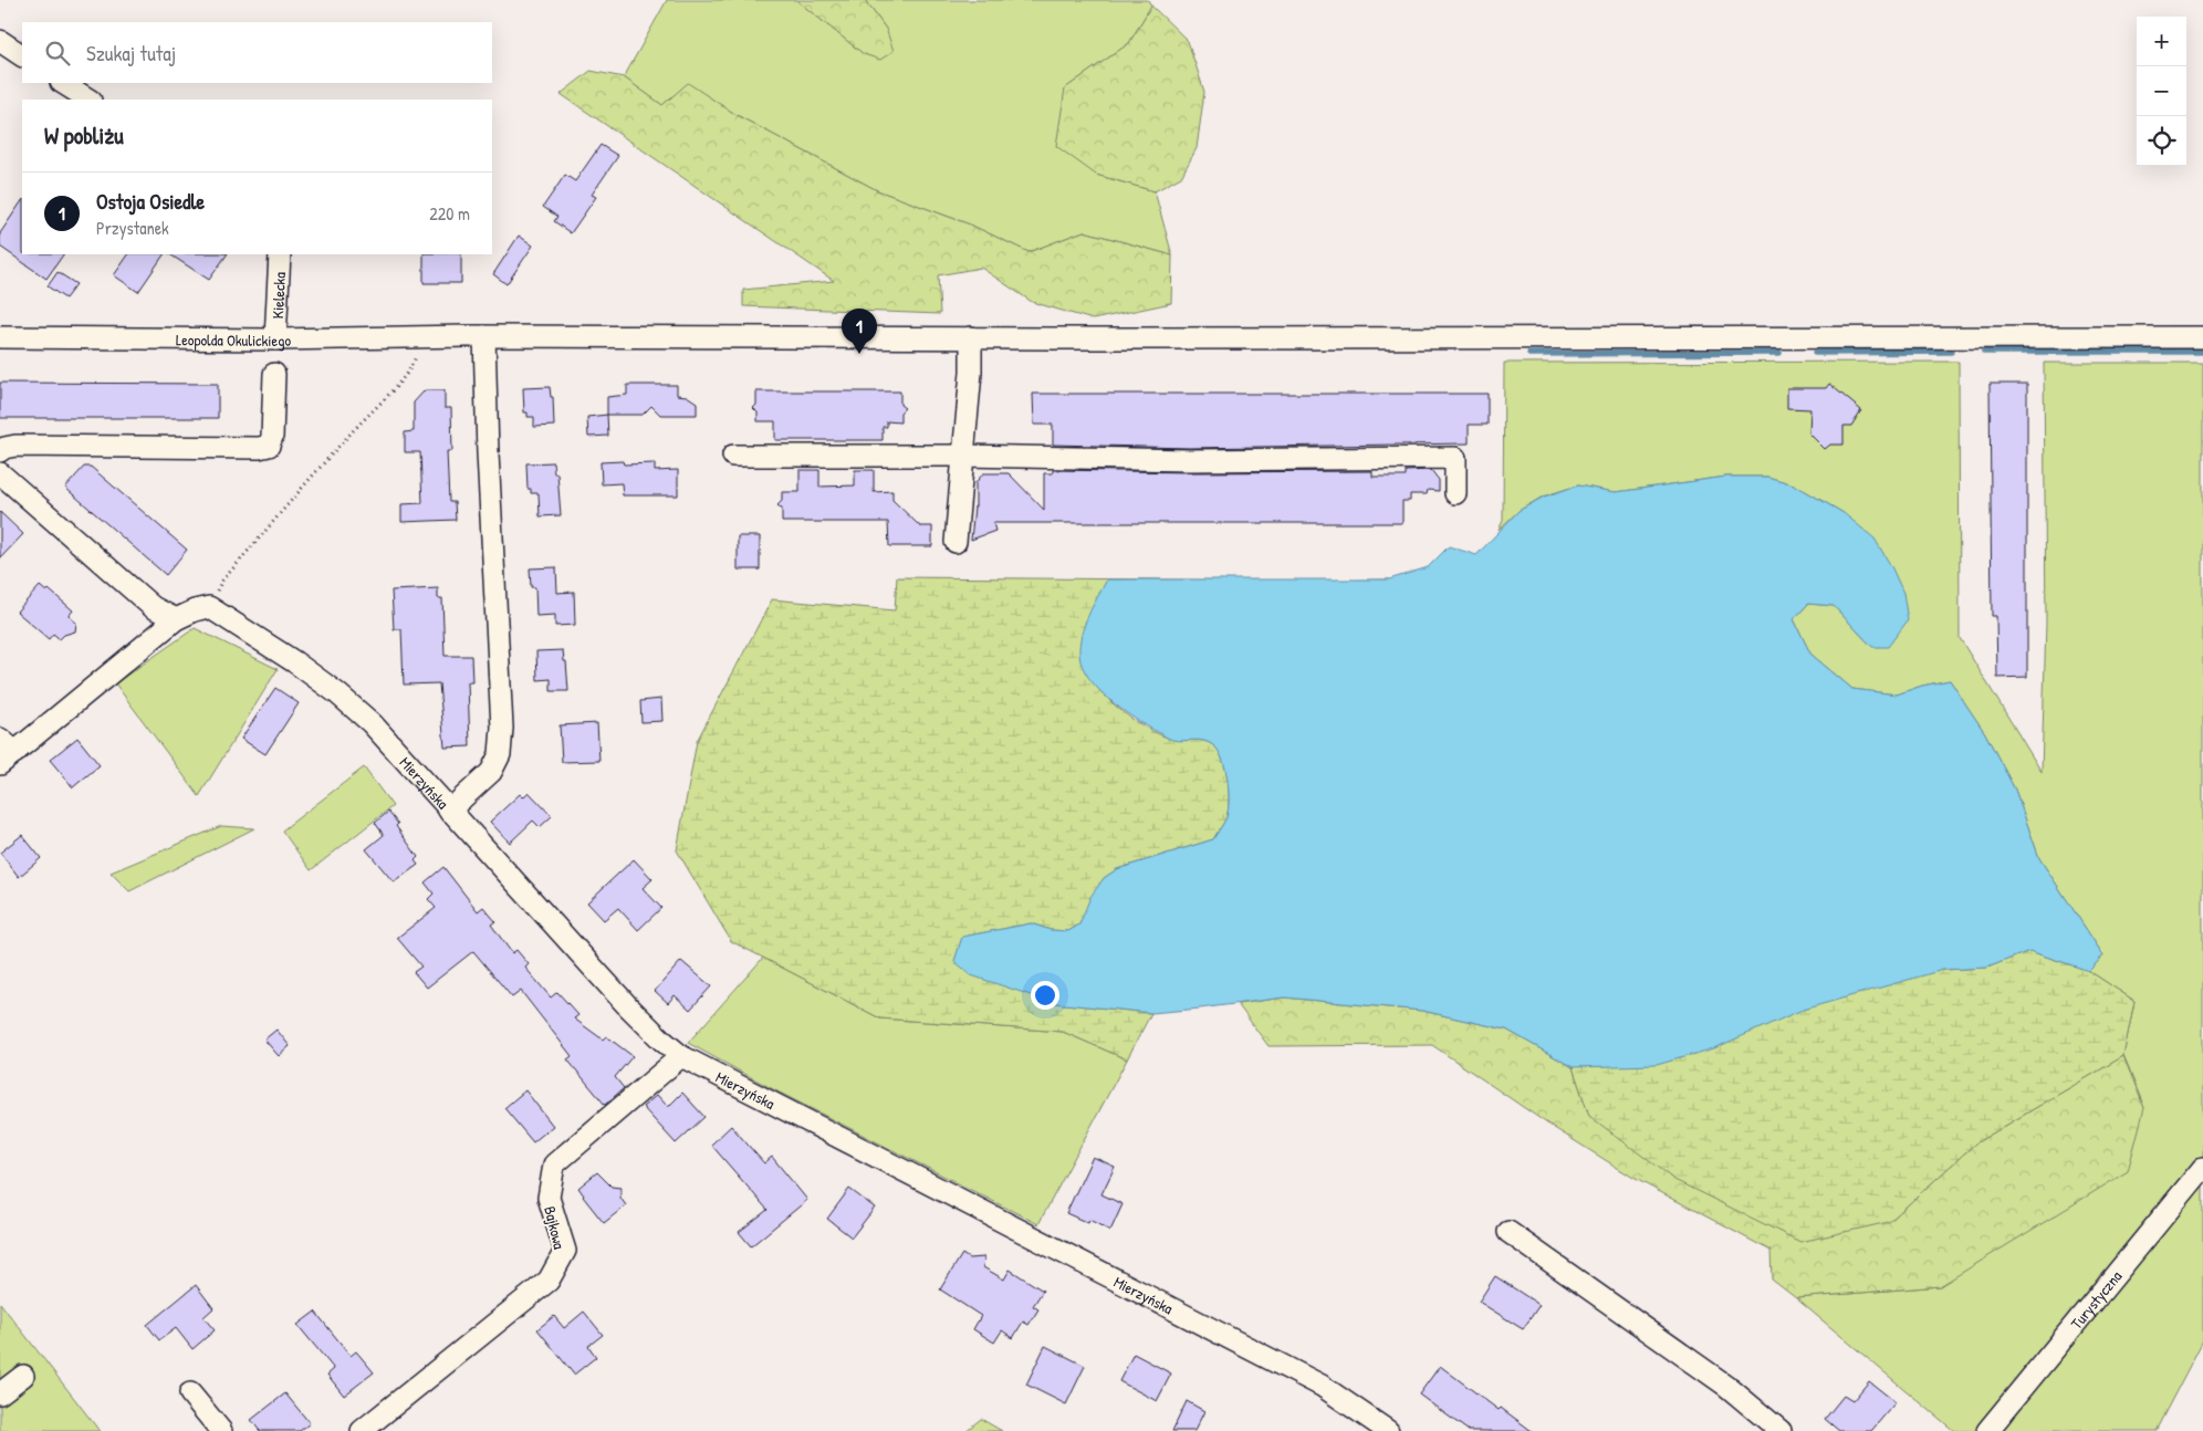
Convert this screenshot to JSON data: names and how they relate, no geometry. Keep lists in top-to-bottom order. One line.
{"streets":{"street":["Kielecka","Leopolda Okulickiego","Mierzyńska","Bajkowa","Turystyczna"]},"crossings":[["Kielecka","Leopolda Okulickiego"],["Mierzyńska","Bajkowa"]],"page":{"map_buttons":["+","−"],"search":"Szukaj tutaj","heading":"W pobliżu","list":[{"mark":"1","name":"Ostoja Osiedle","note":"Przystanek","value":"220 m"}],"pins":"1"}}
